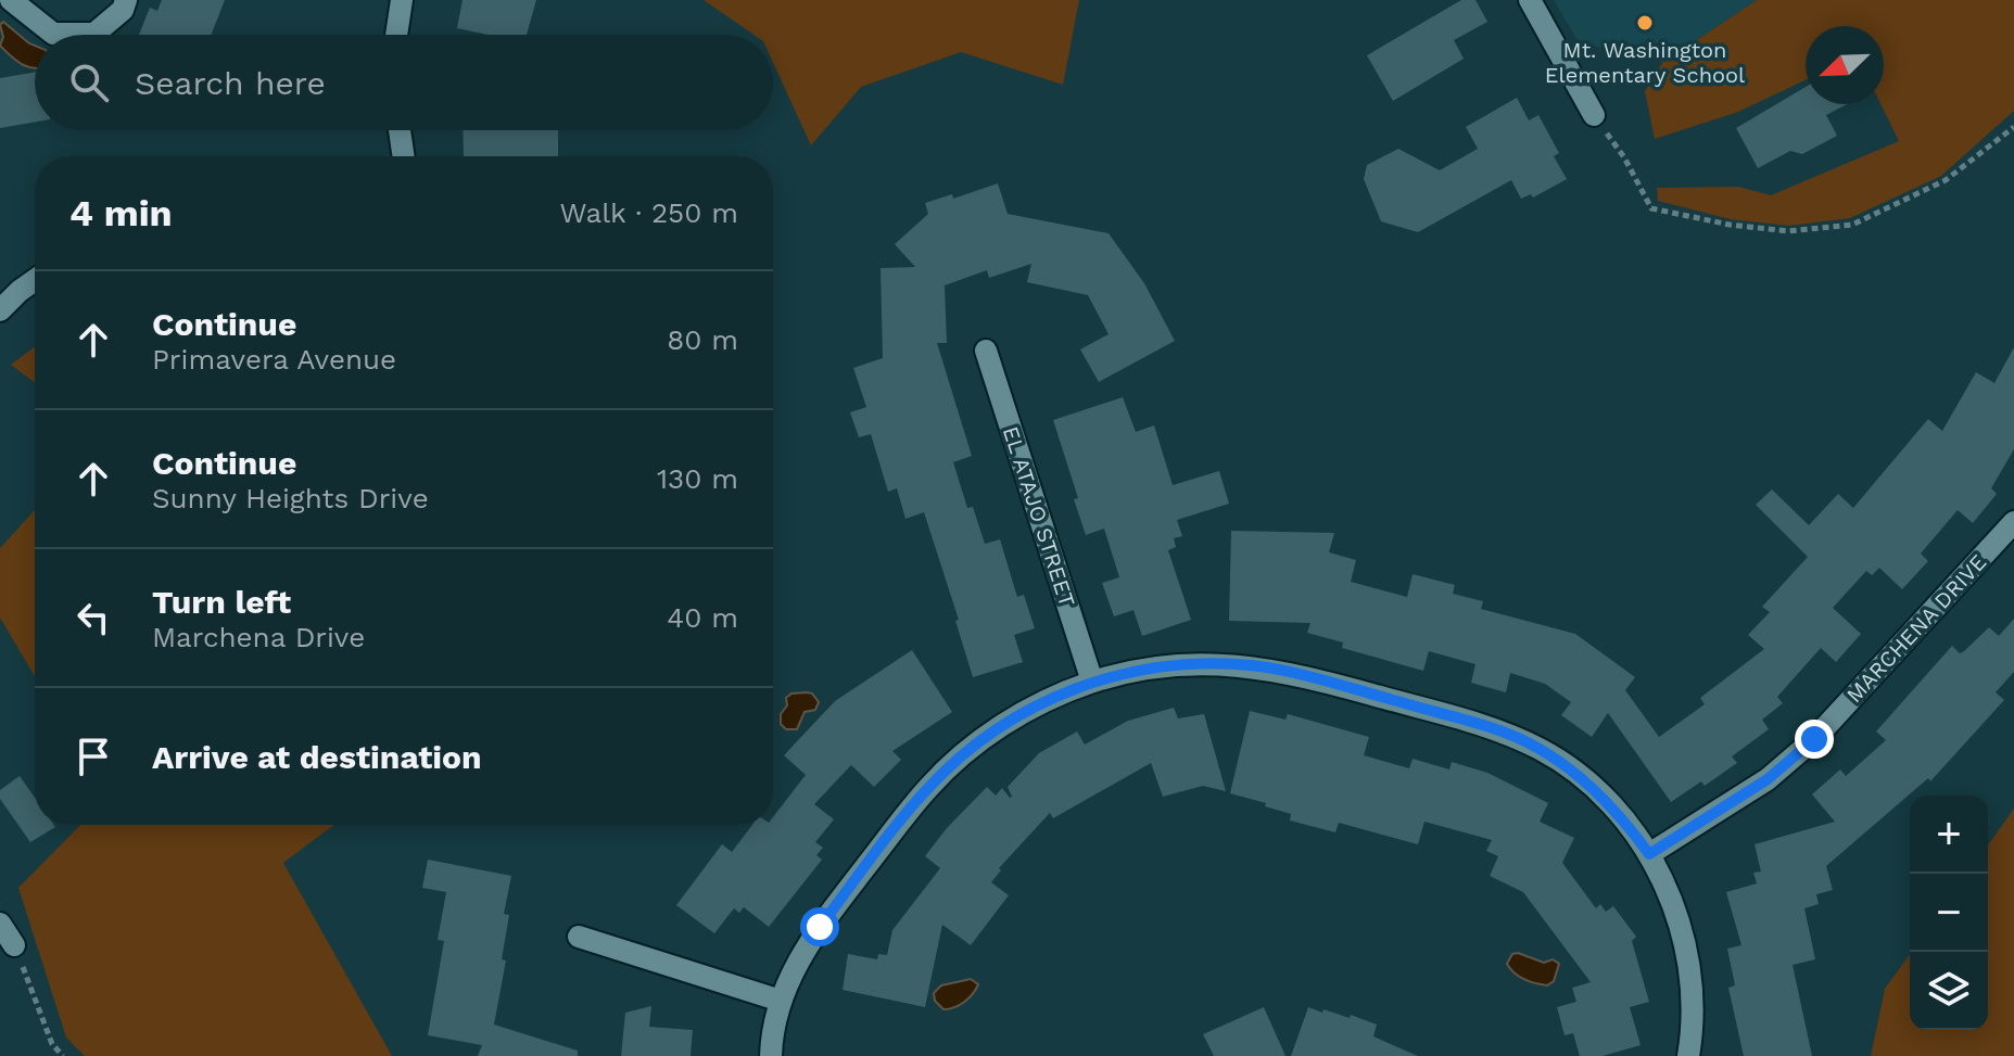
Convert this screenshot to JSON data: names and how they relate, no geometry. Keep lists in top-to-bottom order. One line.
{"streets":{"street":["EL ATAJO STREET","MARCHENA DRIVE"]},"places":["Mt. Washington Elementary School"],"north":"bottom left","page":{"search":"Search here","heading":["4 min","Walk · 250 m"],"list":[["Continue","Primavera Avenue","80 m"],["Continue","Sunny Heights Drive","130 m"],["Turn left","Marchena Drive","40 m"],"Arrive at destination"],"map_buttons":["+","−"]}}
